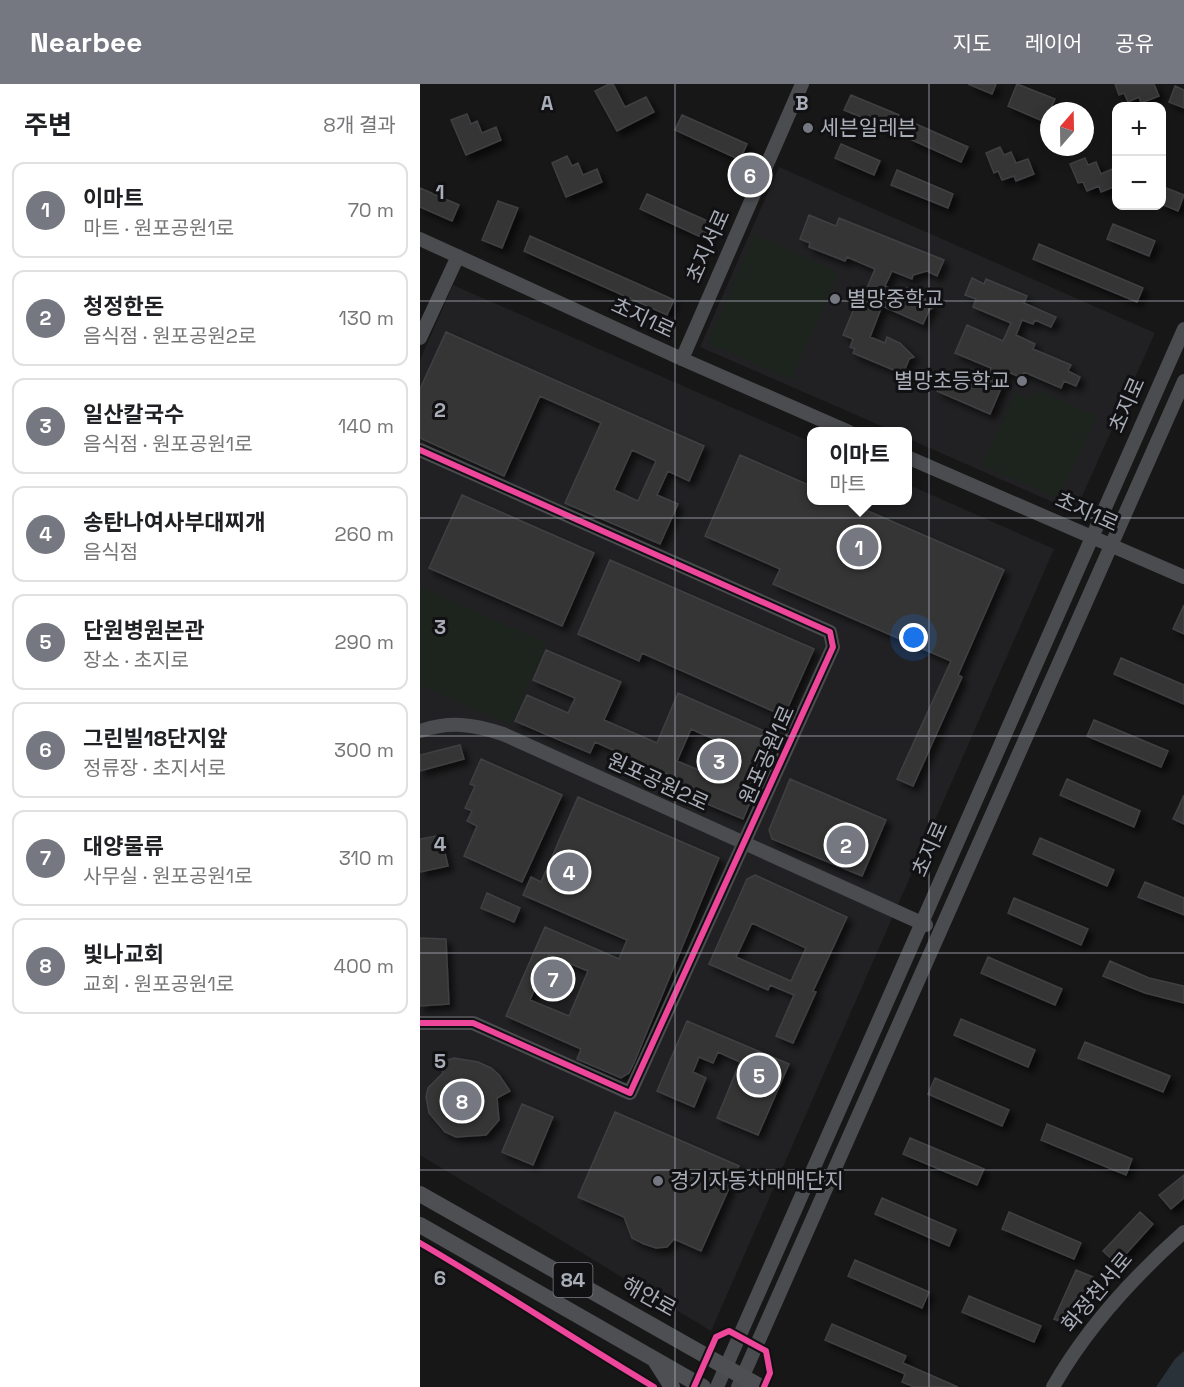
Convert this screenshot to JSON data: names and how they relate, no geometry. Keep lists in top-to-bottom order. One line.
{"streets":{"main road":["84","해안로"],"street":["초지서로","초지1로","초지로","원포공원1로","원포공원2로","화정천서로"]},"crossings":[["초지서로","초지1로"],["초지1로","초지로"],["초지로","원포공원2로"],["초지로","해안로"],["원포공원1로","원포공원2로"]],"places":["세븐일레븐","별망중학교","별망초등학교","경기자동차매매단지"],"north":"top","page":{"header":"Nearbee","nav":["지도","레이어","공유"],"heading":["주변","8개 결과"],"map_buttons":["+","−"],"pins":["6","1","3","2","4","7","5","8"],"list":[{"mark":"1","name":"이마트","note":"마트 · 원포공원1로","value":"70 m"},{"mark":"2","name":"청정한돈","note":"음식점 · 원포공원2로","value":"130 m"},{"mark":"3","name":"일산칼국수","note":"음식점 · 원포공원1로","value":"140 m"},{"mark":"4","name":"송탄나여사부대찌개","note":"음식점","value":"260 m"},{"mark":"5","name":"단원병원본관","note":"장소 · 초지로","value":"290 m"},{"mark":"6","name":"그린빌18단지앞","note":"정류장 · 초지서로","value":"300 m"},{"mark":"7","name":"대양물류","note":"사무실 · 원포공원1로","value":"310 m"},{"mark":"8","name":"빛나교회","note":"교회 · 원포공원1로","value":"400 m"}],"popup":["이마트","마트"]},"grid":{"columns":["A","B"],"rows":["1","2","3","4","5","6"]}}
